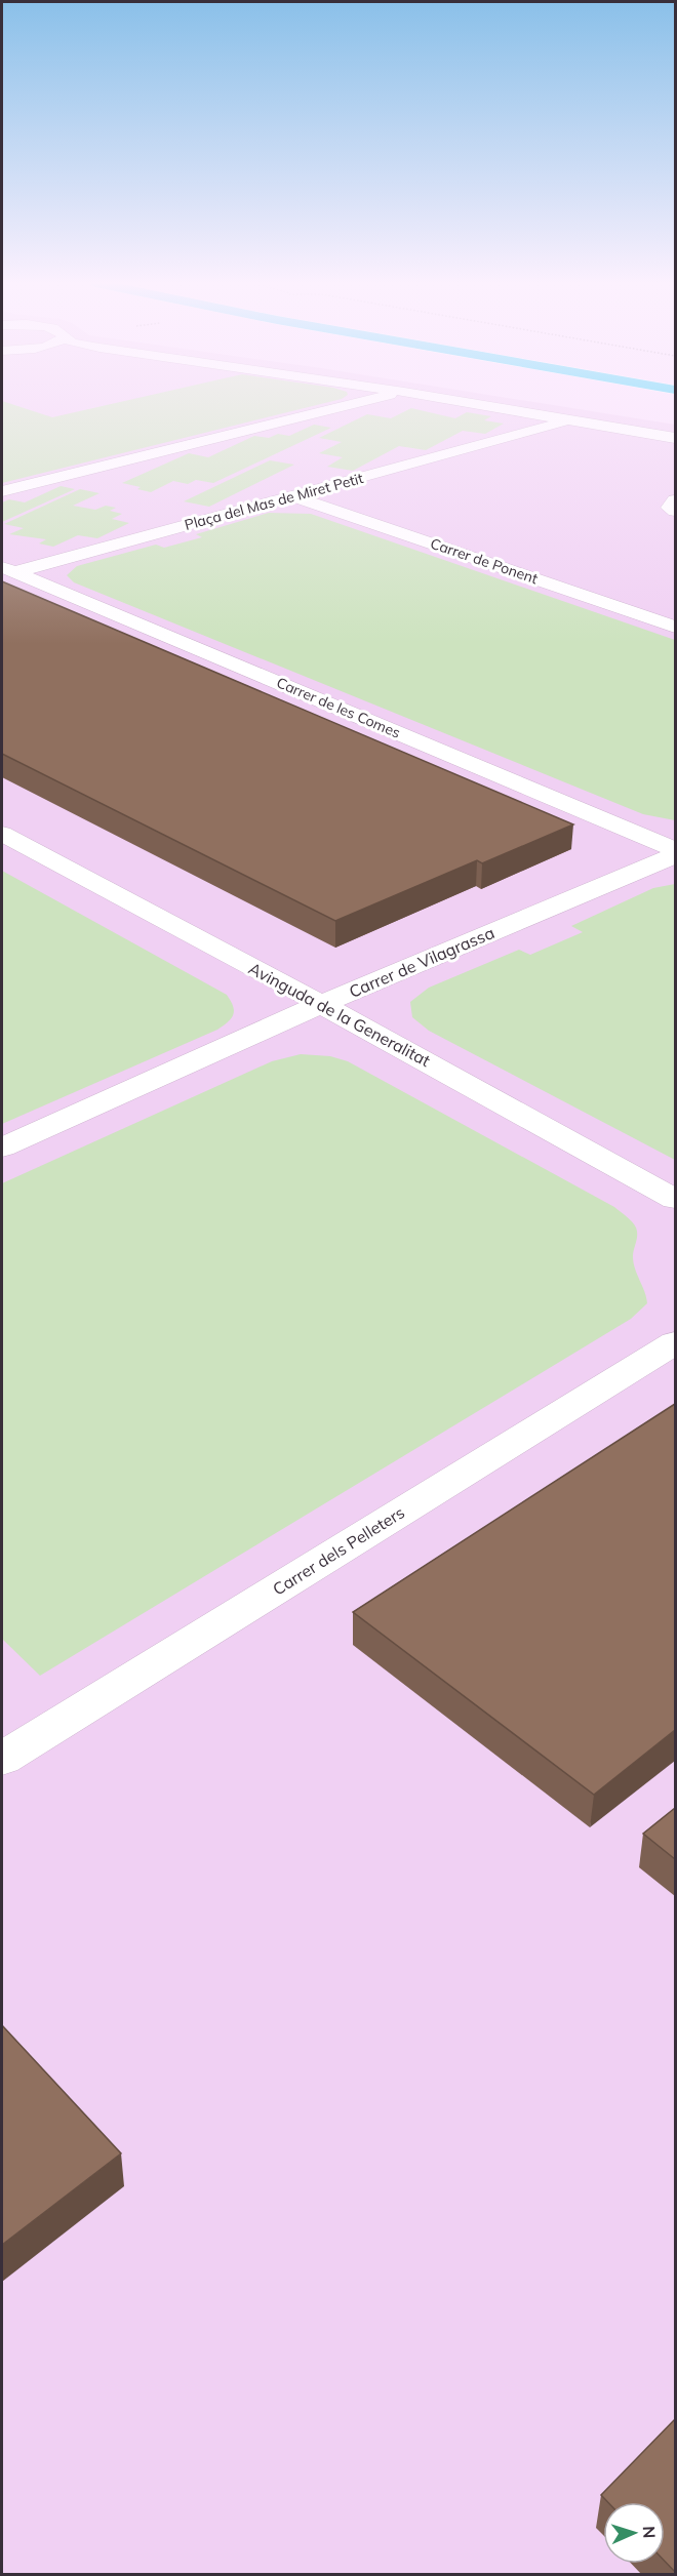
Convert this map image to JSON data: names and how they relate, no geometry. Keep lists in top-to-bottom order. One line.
{"streets":{"street":["Plaça del Mas de Miret Petit","Carrer de Ponent","Carrer de les Comes","Carrer de Vilagrassa","Avinguda de la Generalitat","Carrer dels Pelleters"]},"crossings":[["Plaça del Mas de Miret Petit","Carrer de Ponent"],["Plaça del Mas de Miret Petit","Carrer de les Comes"],["Carrer de Vilagrassa","Avinguda de la Generalitat"]],"north":"right"}
